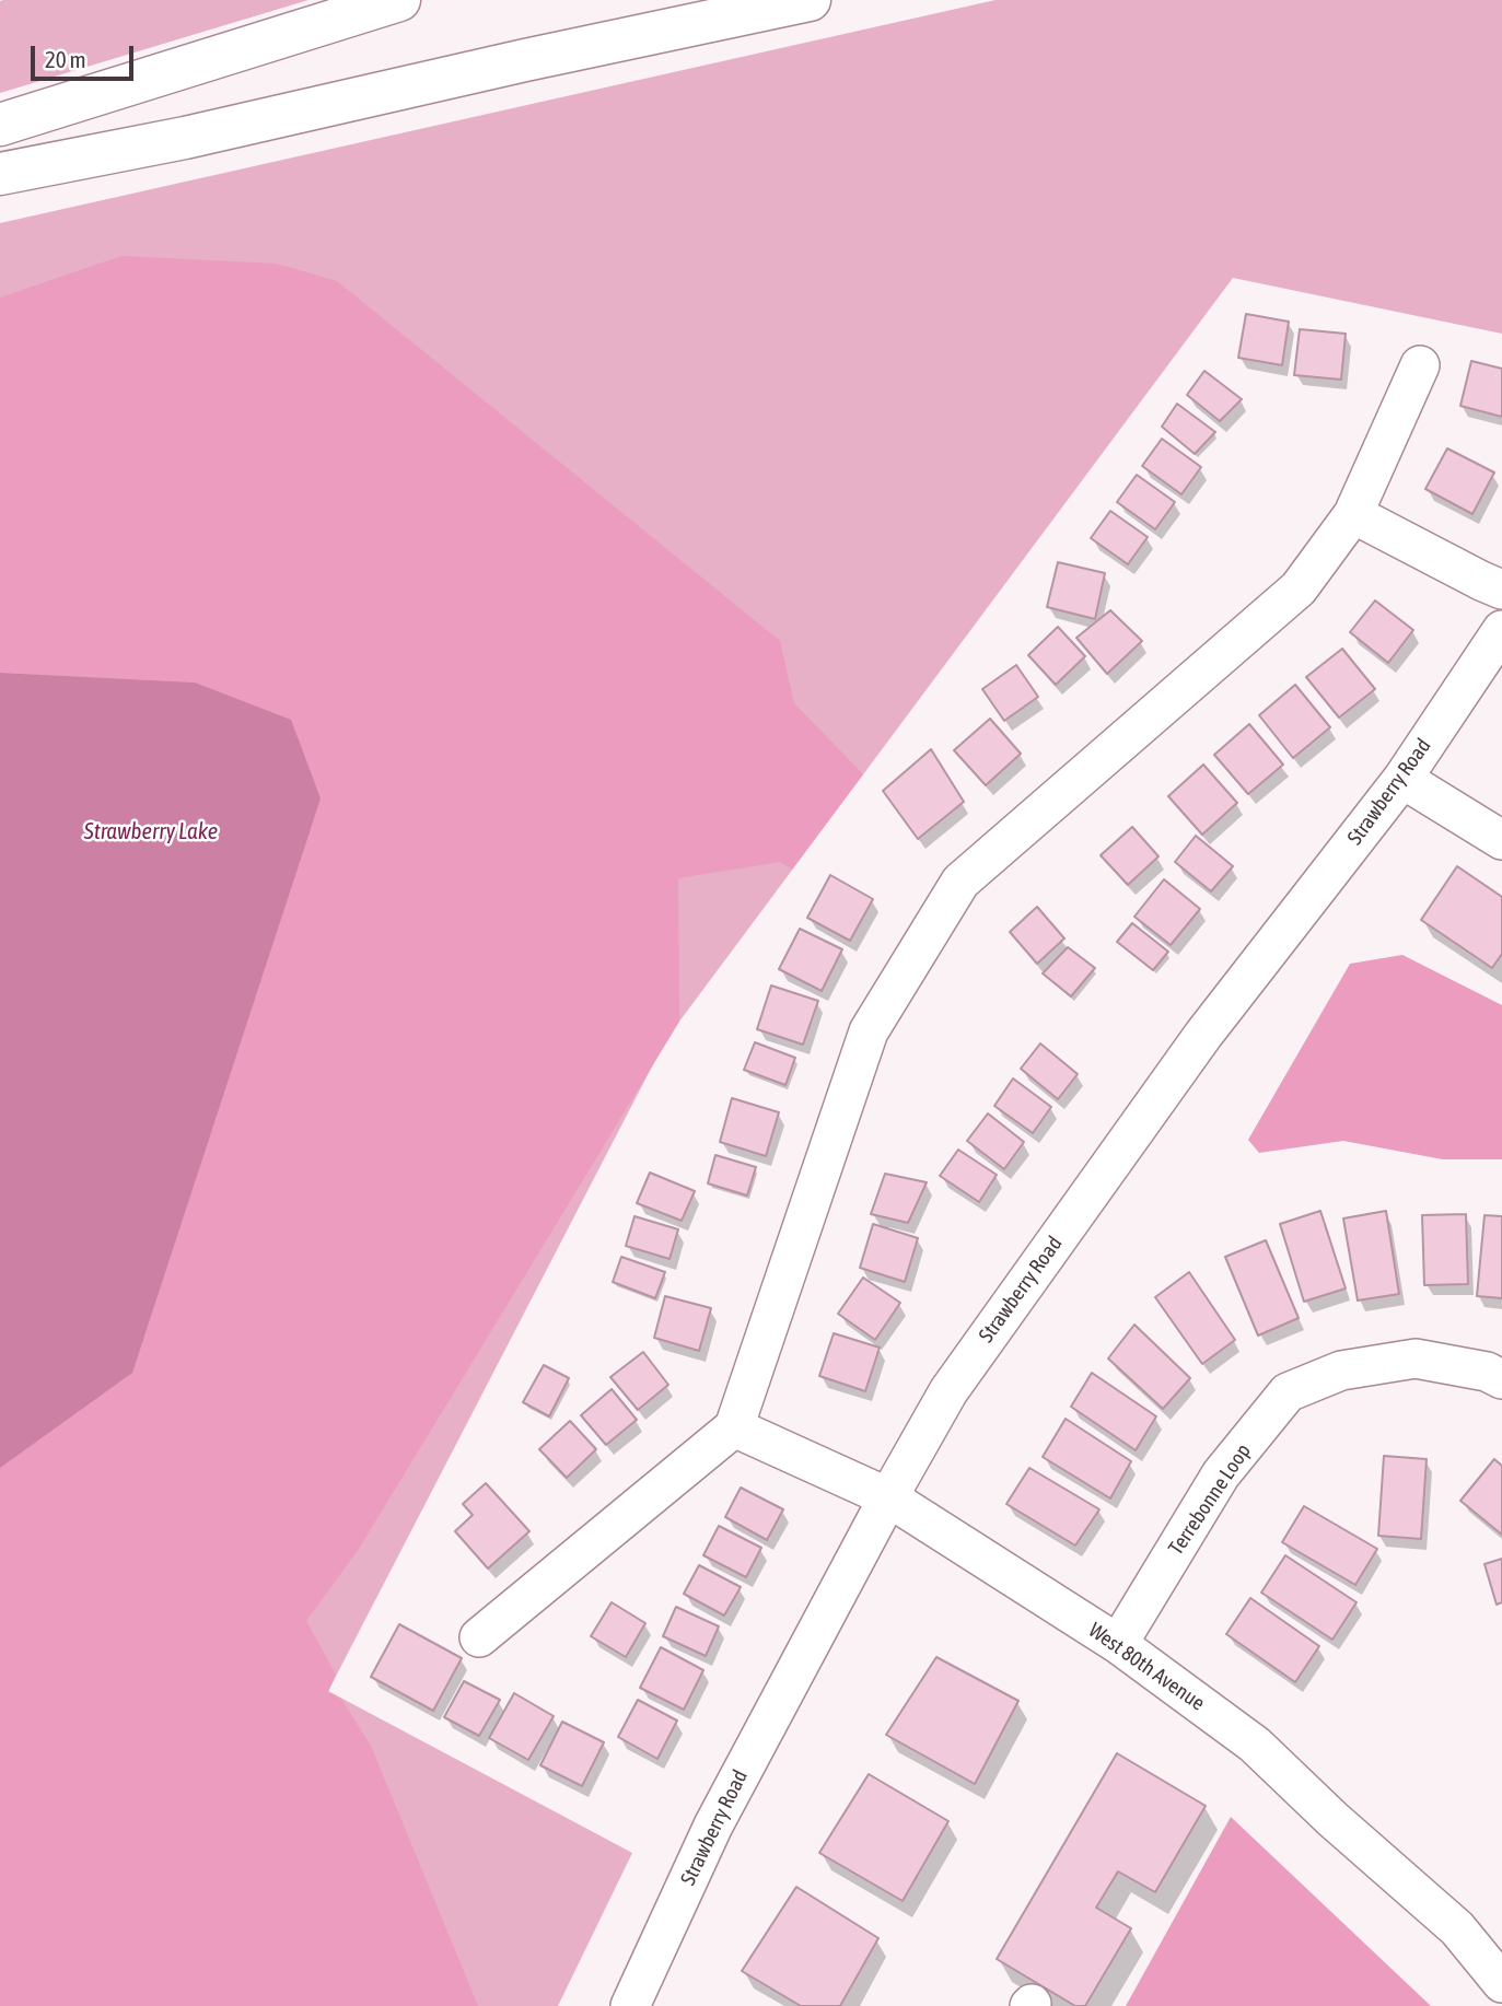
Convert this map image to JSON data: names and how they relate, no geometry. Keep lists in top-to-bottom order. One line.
{"streets":{"street":["Strawberry Road","Terrebonne Loop","West 80th Avenue"]},"crossings":[["Strawberry Road","West 80th Avenue"],["Terrebonne Loop","West 80th Avenue"]],"water":["Strawberry Lake"],"scale_bar":"20 m"}
